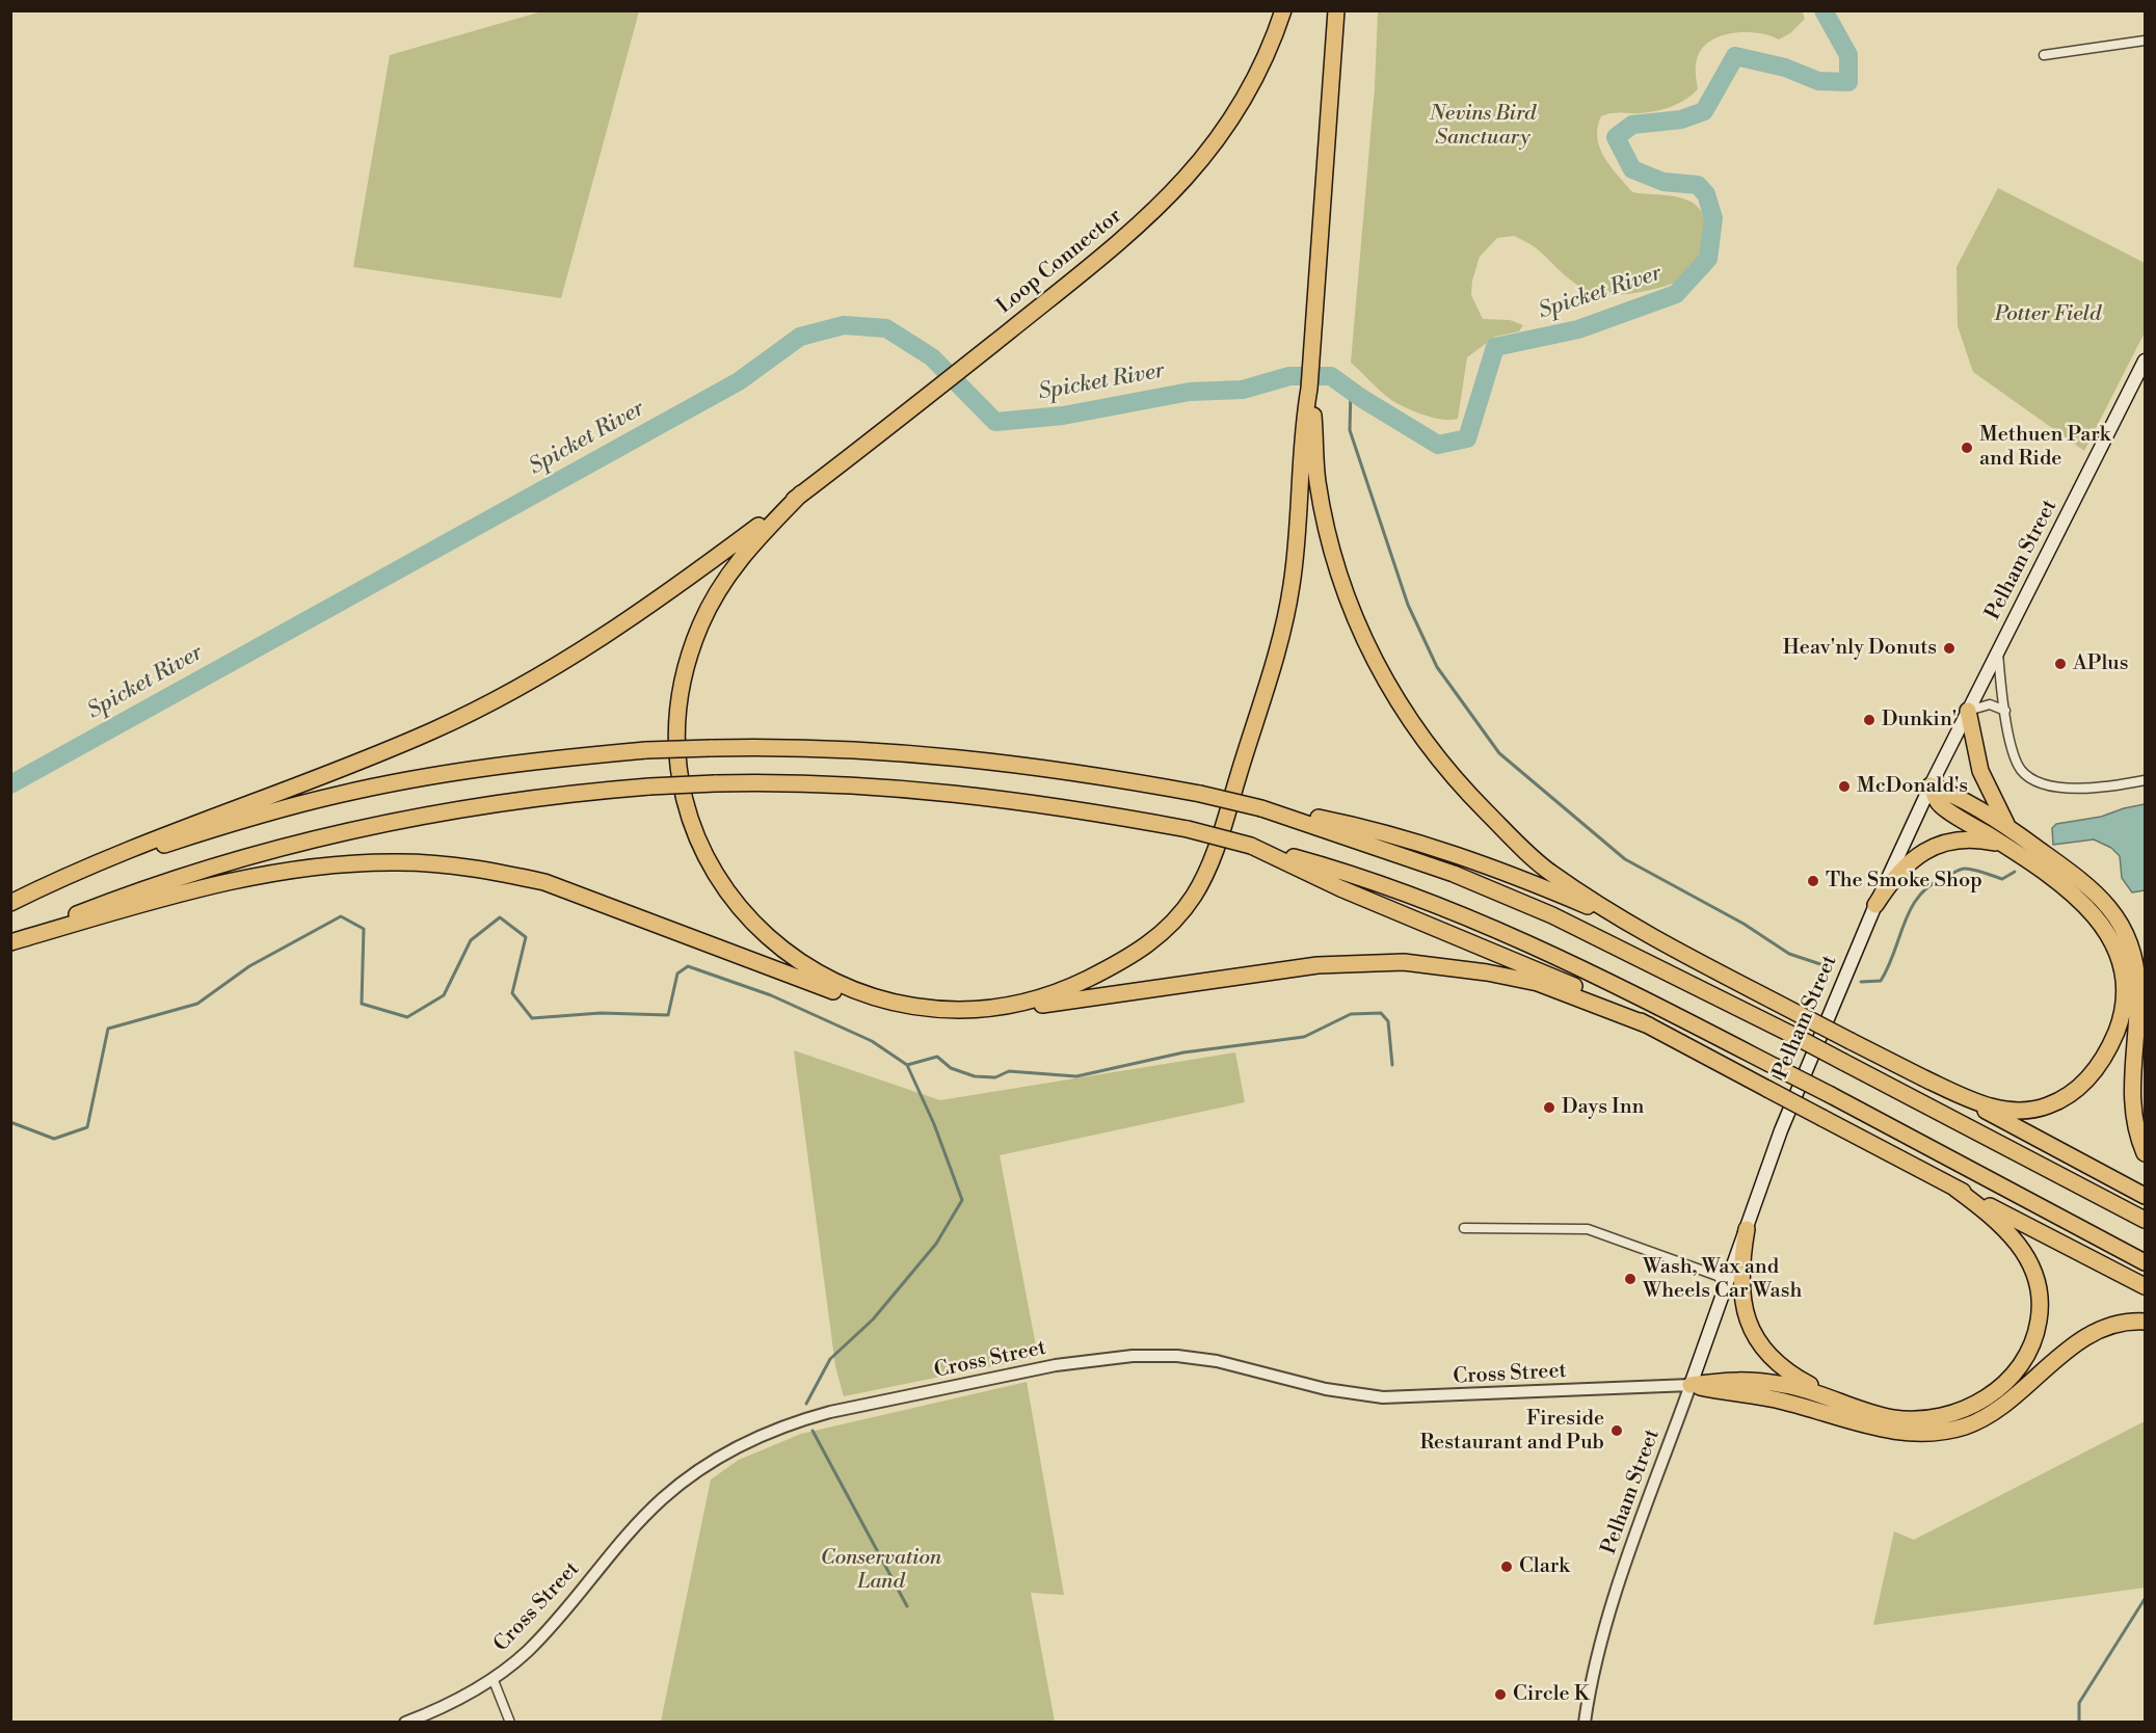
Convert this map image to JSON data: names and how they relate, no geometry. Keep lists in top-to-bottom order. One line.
{"streets":{"highway":["Loop Connector"],"main road":["Pelham Street"],"street":["Cross Street"]},"crossings":[["Pelham Street","Cross Street"]],"water":["Spicket River"],"parks":["Nevins Bird Sanctuary","Potter Field","Conservation Land"],"places":["Methuen Park and Ride","Heav'nly Donuts","APlus","Dunkin'","McDonald's","The Smoke Shop","Days Inn","Wash, Wax and Wheels Car Wash","Fireside Restaurant and Pub","Clark","Circle K"]}
